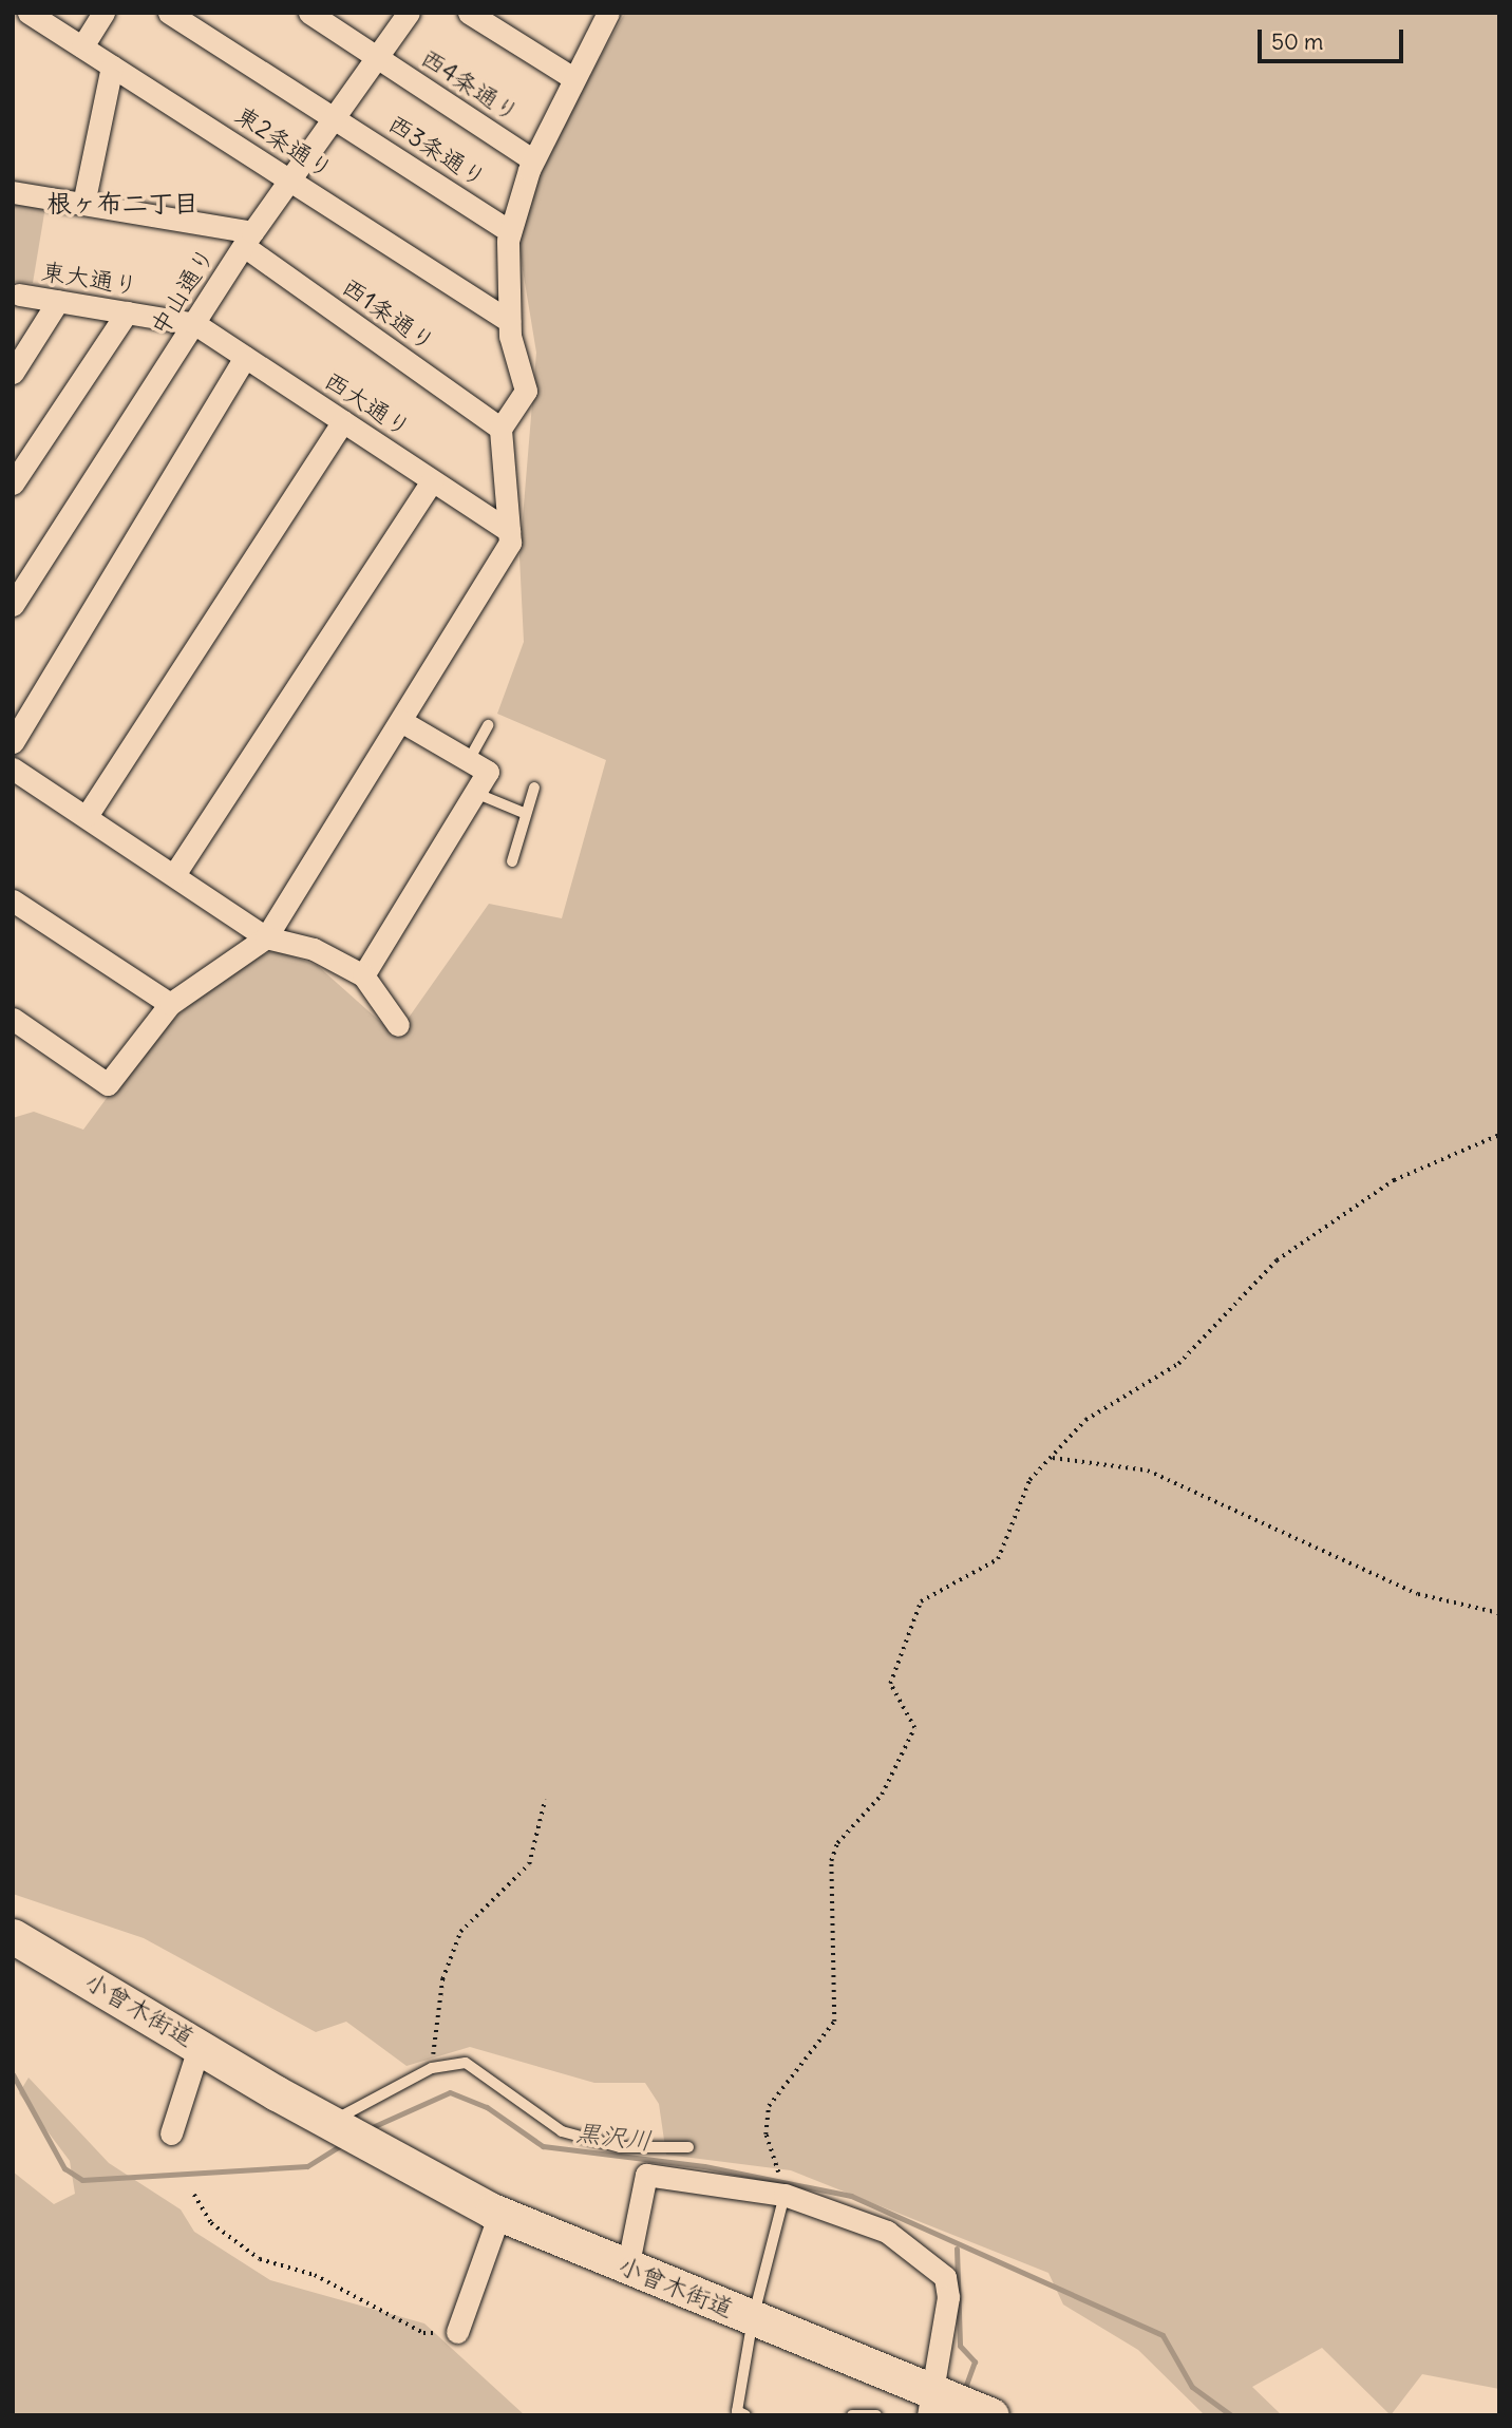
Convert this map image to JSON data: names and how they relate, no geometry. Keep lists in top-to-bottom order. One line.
{"streets":{"main road":["小曾木街道"],"street":["西4条通り","東2条通り","西3条通り","東大通り","中山通り","西1条通り","西大通り"]},"crossings":[["西4条通り","中山通り"],["東2条通り","中山通り"],["西3条通り","中山通り"],["東大通り","中山通り"],["東大通り","西大通り"],["中山通り","西1条通り"],["中山通り","西大通り"]],"districts":["根ヶ布二丁目"],"water":["黒沢川"],"scale_bar":"50 m"}
